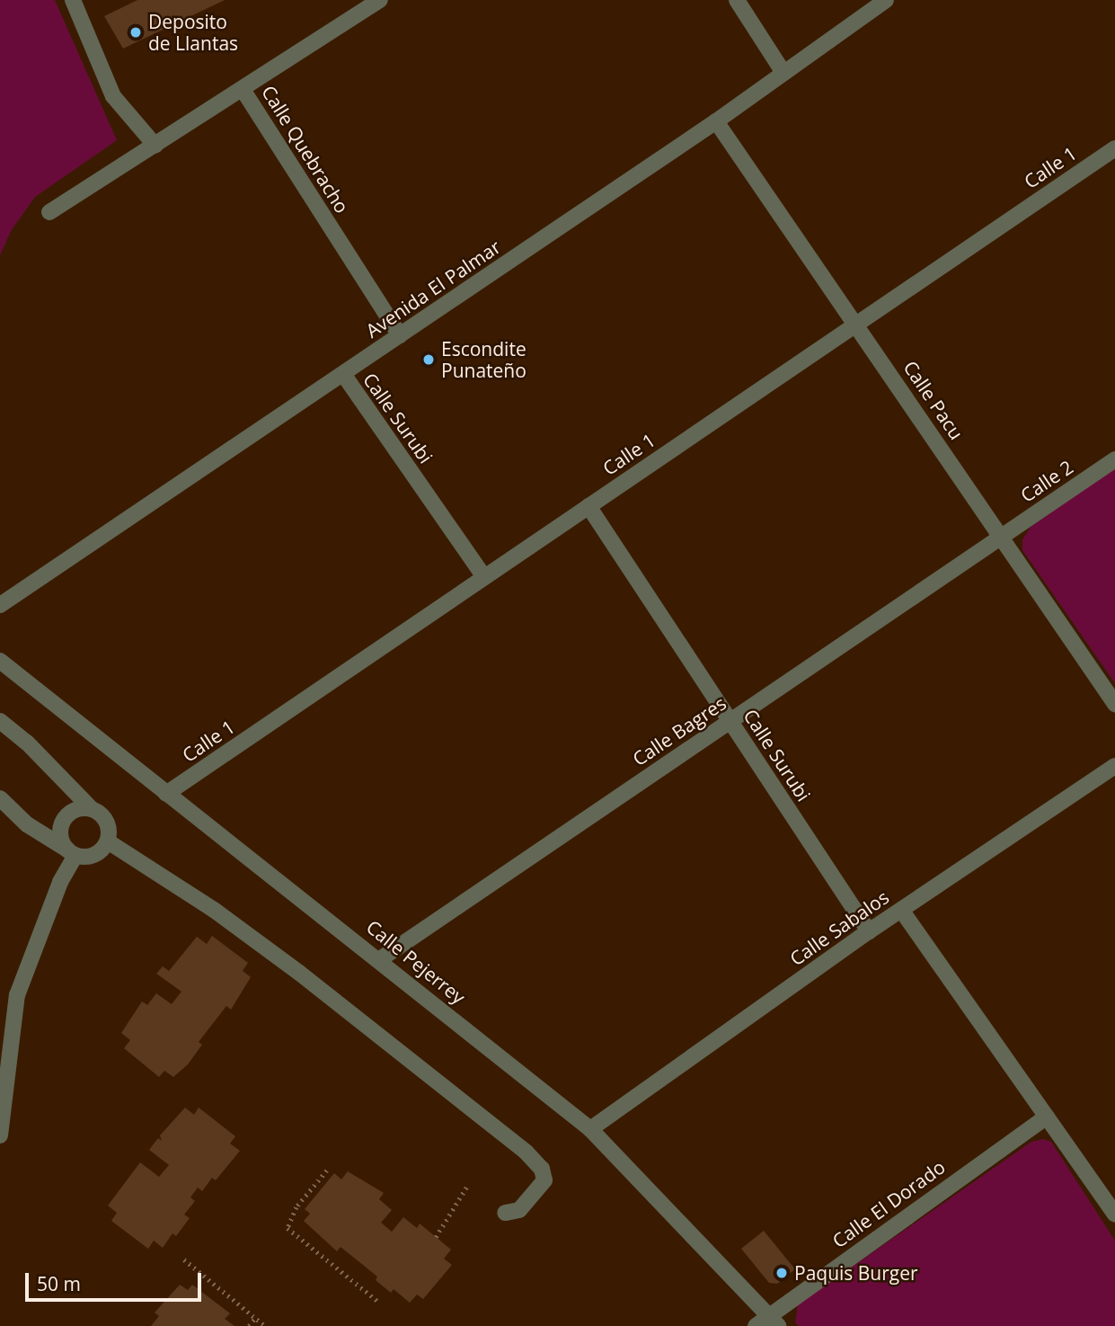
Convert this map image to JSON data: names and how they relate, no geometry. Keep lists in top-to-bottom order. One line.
{"streets":{"street":["Calle Quebracho","Calle 1","Avenida El Palmar","Calle Pacu","Calle Surubi","Calle 2","Calle Bagres","Calle Sabalos","Calle Pejerrey","Calle El Dorado"]},"crossings":[["Calle Quebracho","Avenida El Palmar"],["Calle 1","Calle Pacu"],["Calle 1","Calle Surubi"],["Calle 1","Calle Pejerrey"],["Avenida El Palmar","Calle Pacu"],["Avenida El Palmar","Calle Surubi"],["Calle Pacu","Calle 2"],["Calle Pacu","Calle Bagres"],["Calle Surubi","Calle Bagres"],["Calle Surubi","Calle Sabalos"],["Calle 2","Calle Bagres"],["Calle Bagres","Calle Pejerrey"],["Calle Sabalos","Calle Pejerrey"],["Calle Pejerrey","Calle El Dorado"]],"places":["Deposito de Llantas","Escondite Punateño","Paquis Burger"],"scale_bar":"50 m"}
